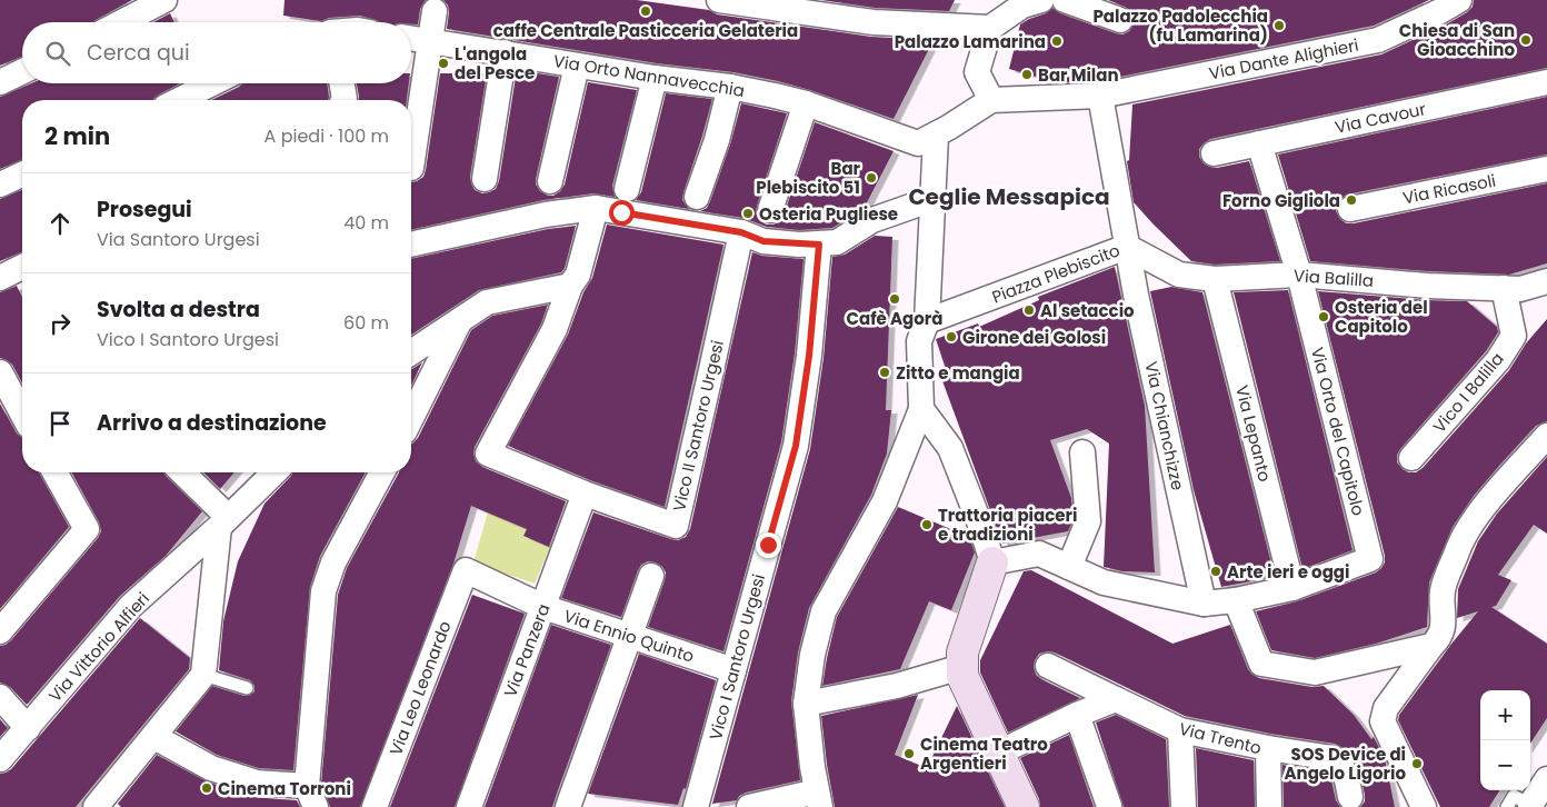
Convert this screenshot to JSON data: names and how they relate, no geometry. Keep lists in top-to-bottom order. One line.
{"streets":{"street":["Via Dante Alighieri","Via Orto Nannavecchia","Via Cavour","Via Ricasoli","Piazza Plebiscito","Via Balilla","Vico I Balilla","Vico II Santoro Urgesi","Via Chianchizze","Via Orto del Capitolo","Via Lepanto","Via Ennio Quinto","Via Vittorio Alfieri","Via Panzera","Vico I Santoro Urgesi","Via Leo Leonardo","Via Trento"]},"crossings":[["Via Dante Alighieri","Piazza Plebiscito"],["Via Cavour","Via Orto del Capitolo"],["Piazza Plebiscito","Via Balilla"],["Piazza Plebiscito","Via Chianchizze"],["Via Balilla","Vico I Balilla"],["Via Balilla","Via Chianchizze"],["Via Balilla","Via Orto del Capitolo"],["Via Balilla","Via Lepanto"],["Vico II Santoro Urgesi","Via Panzera"],["Via Orto del Capitolo","Via Lepanto"],["Via Ennio Quinto","Via Panzera"],["Via Ennio Quinto","Vico I Santoro Urgesi"],["Via Ennio Quinto","Via Leo Leonardo"]],"districts":["Ceglie Messapica"],"places":["caffe Centrale Pasticceria Gelateria","Palazzo Padolecchia (fu Lamarina)","Chiesa di San Gioacchino","Palazzo Lamarina","L'angola del Pesce","Bar Milan","Bar Plebiscito 51","Forno Gigliola","Osteria Pugliese","Cafè Agorà","Al setaccio","Osteria del Capitolo","Girone dei Golosi","Zitto e mangia","Trattoria piaceri e tradizioni","Arte ieri e oggi","Cinema Teatro Argentieri","SOS Device di Angelo Ligorio","Cinema Torroni"],"page":{"search":"Cerca qui","heading":["2 min","A piedi · 100 m"],"list":[["Prosegui","Via Santoro Urgesi","40 m"],["Svolta a destra","Vico I Santoro Urgesi","60 m"],"Arrivo a destinazione"],"map_buttons":["+","−"]}}
